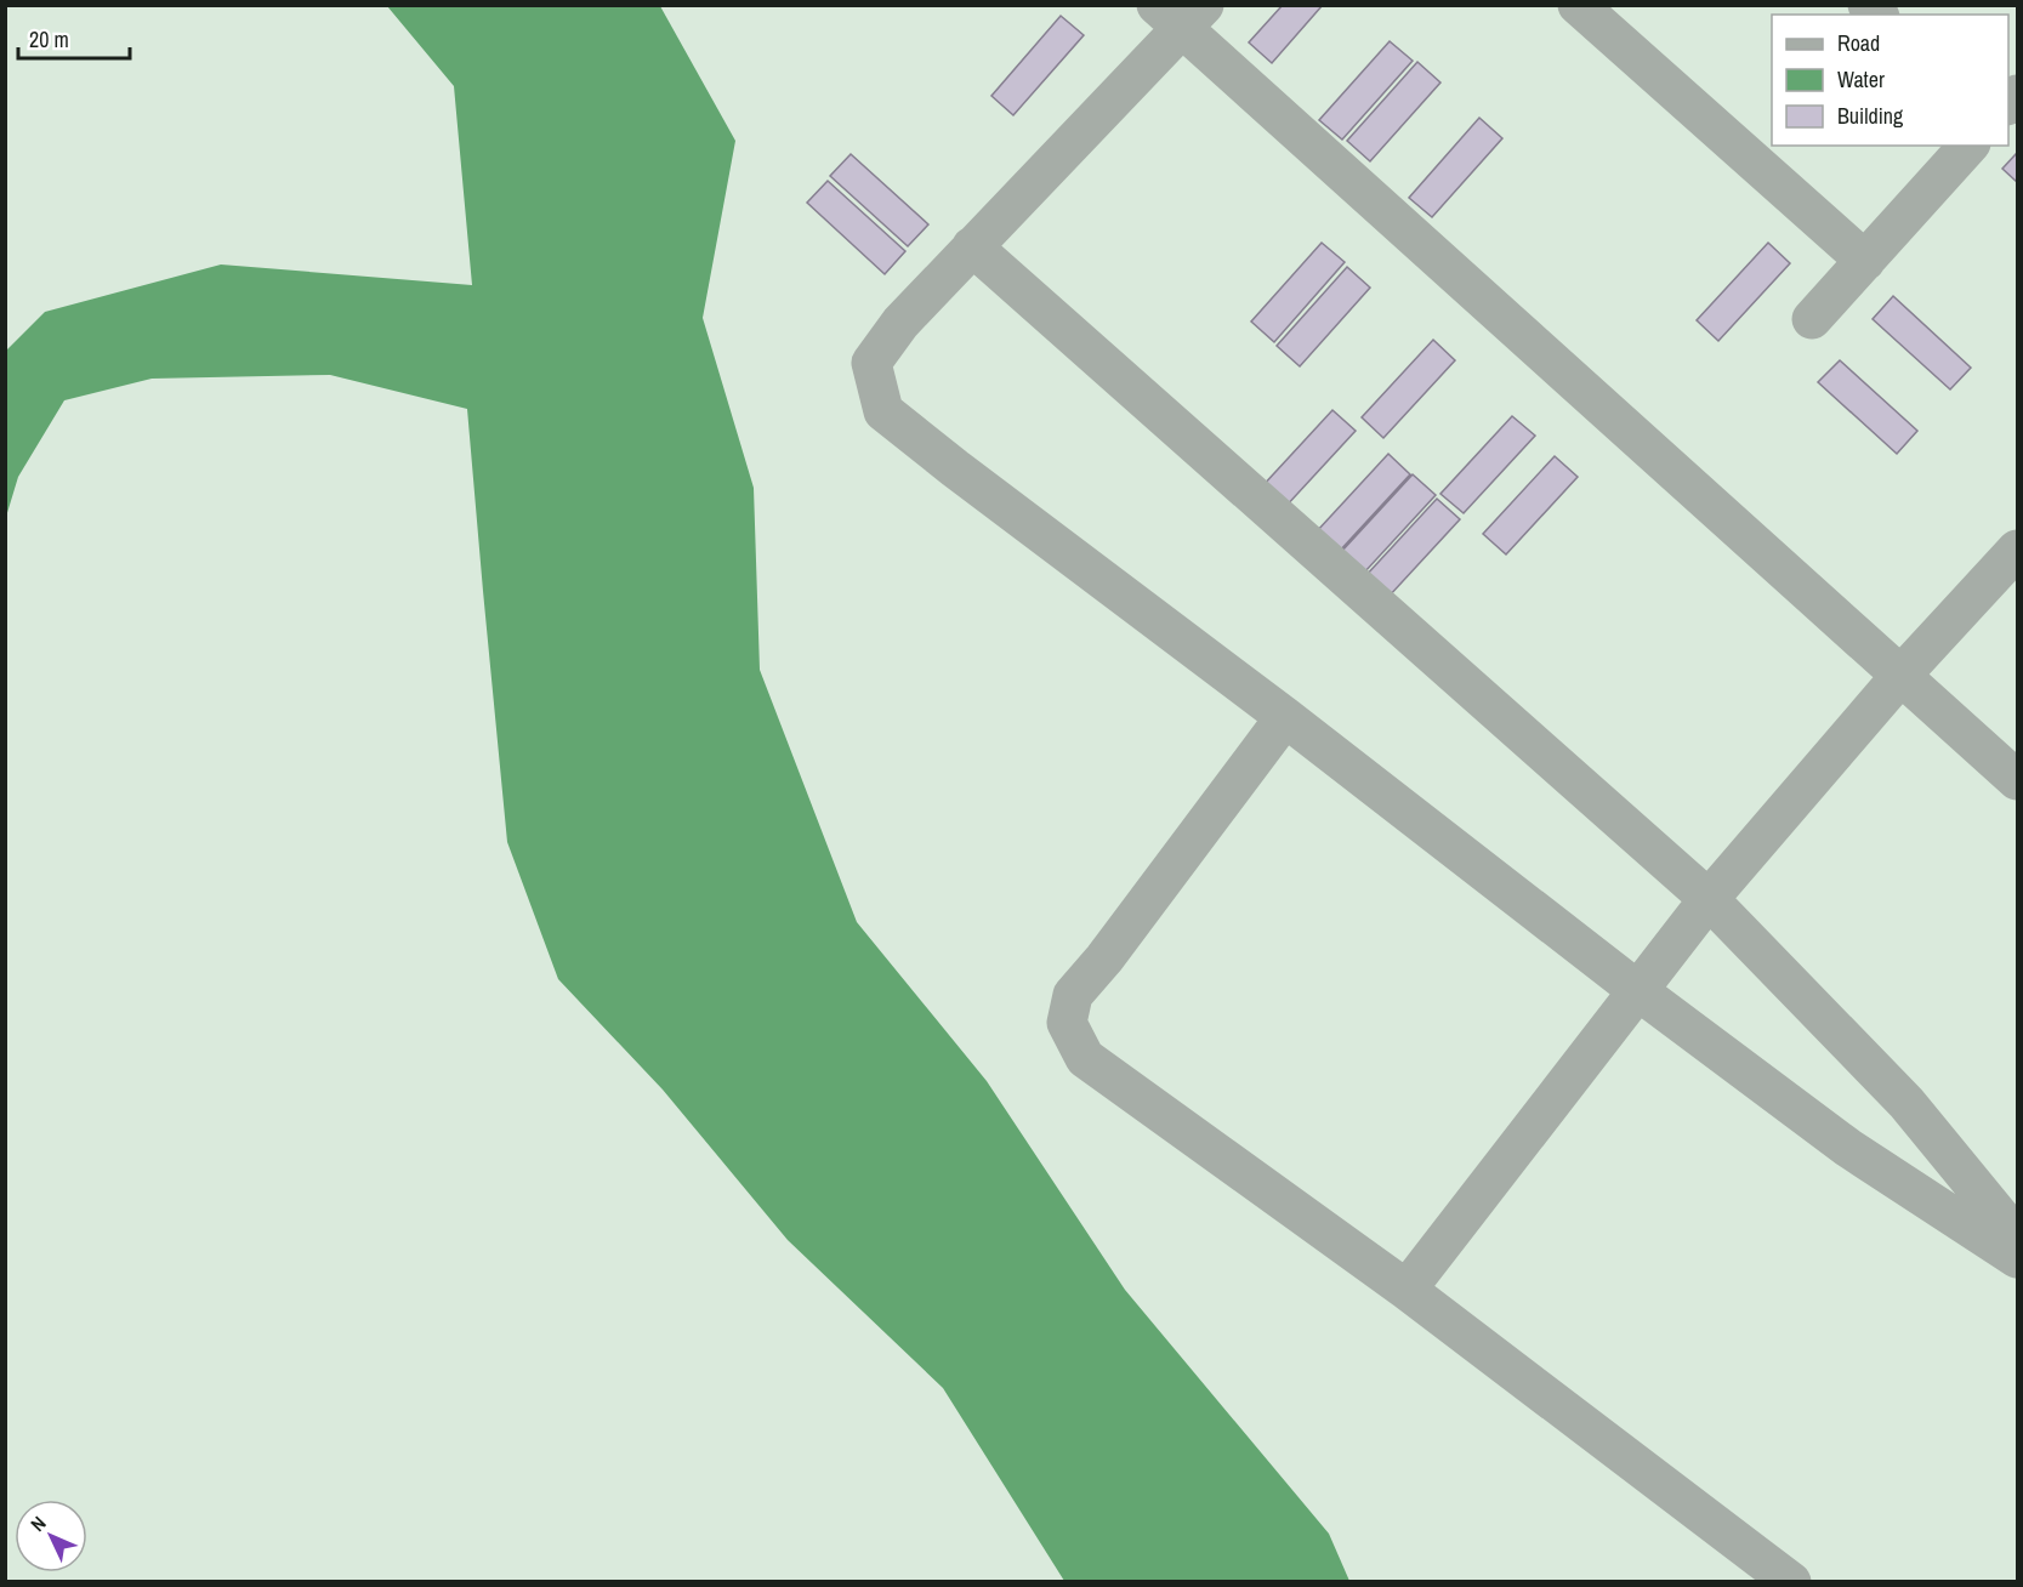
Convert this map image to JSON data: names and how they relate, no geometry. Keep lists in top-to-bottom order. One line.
{"legend":["Road","Water","Building"],"scale_bar":"20 m","north":"top left"}
